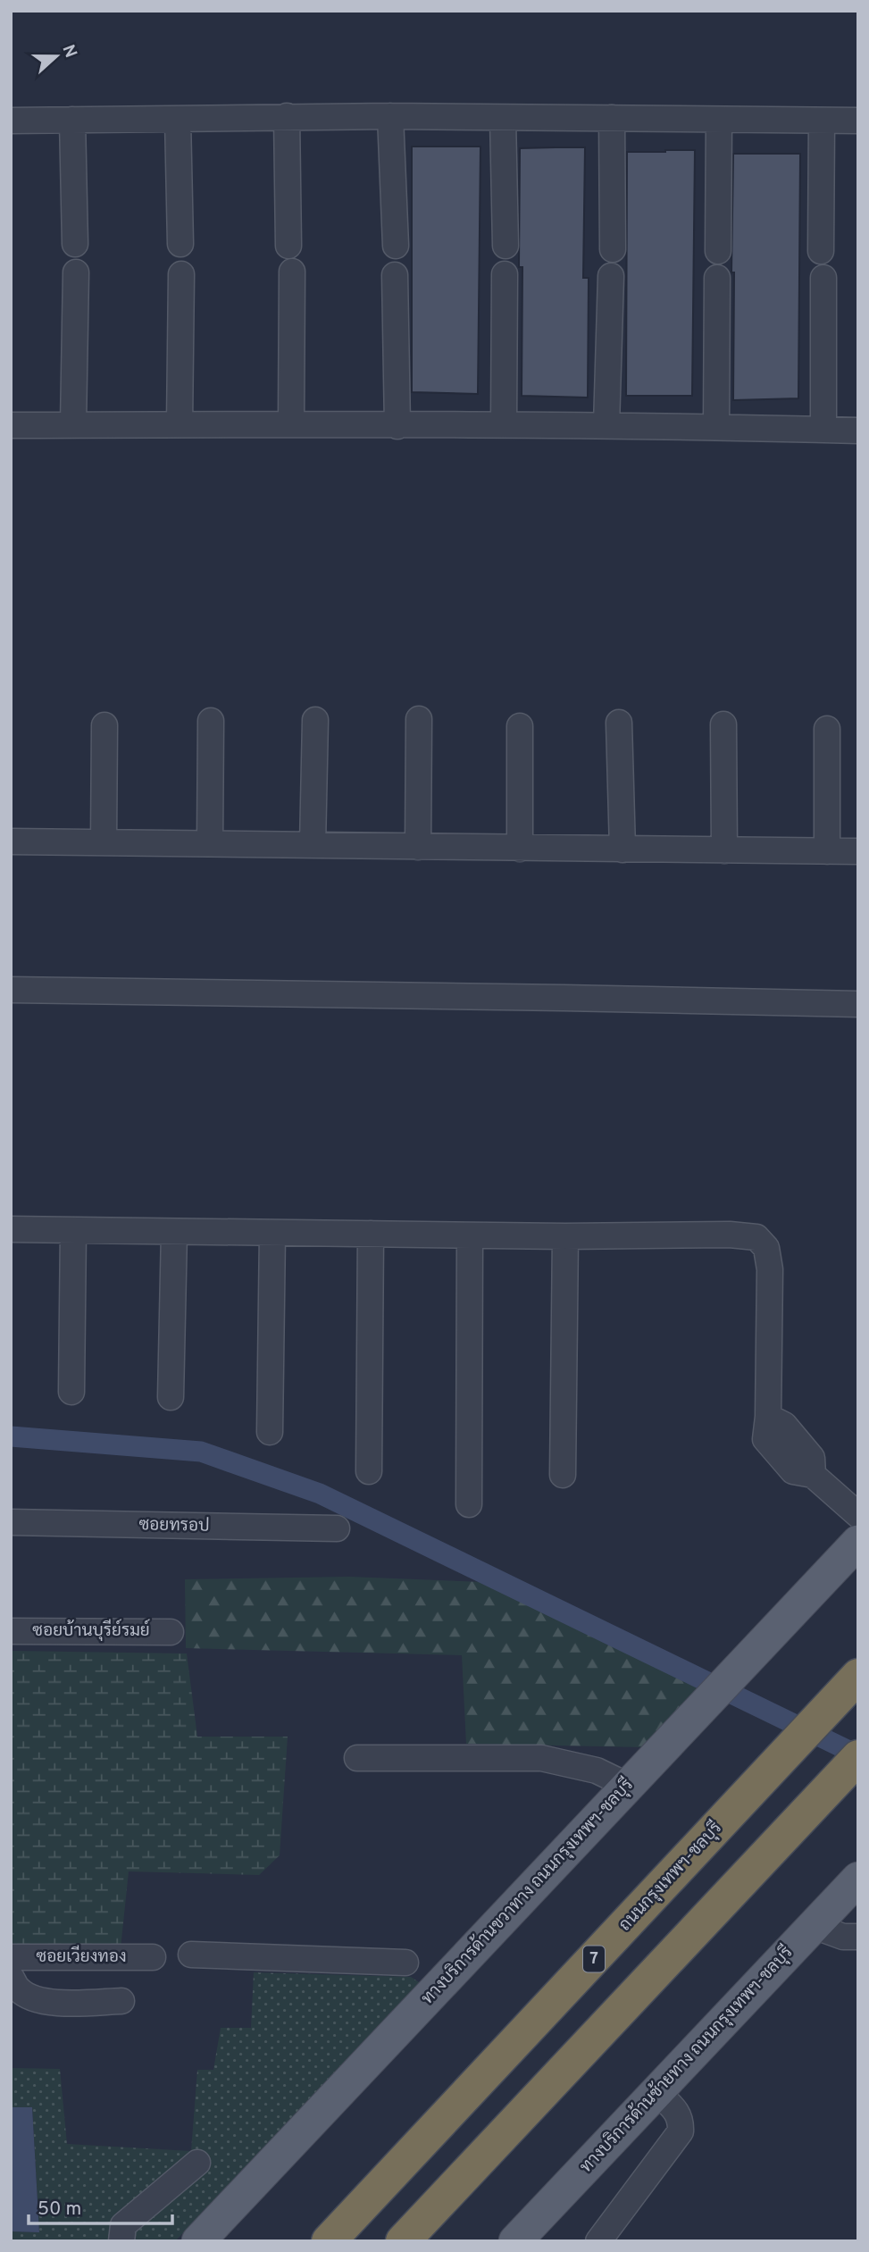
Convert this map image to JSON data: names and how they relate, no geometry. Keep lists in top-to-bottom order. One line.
{"streets":{"highway":["ถนนกรุงเทพฯ-ชลบุรี","7"],"main road":["ทางบริการด้านขวาทาง ถนนกรุงเทพฯ-ชลบุรี","ทางบริการด้านซ้ายทาง ถนนกรุงเทพฯ-ชลบุรี"],"street":["ซอยทรอป","ซอยบ้านบุรีย์รมย์","ซอยเวียงทอง"]},"scale_bar":"50 m","north":"right"}
